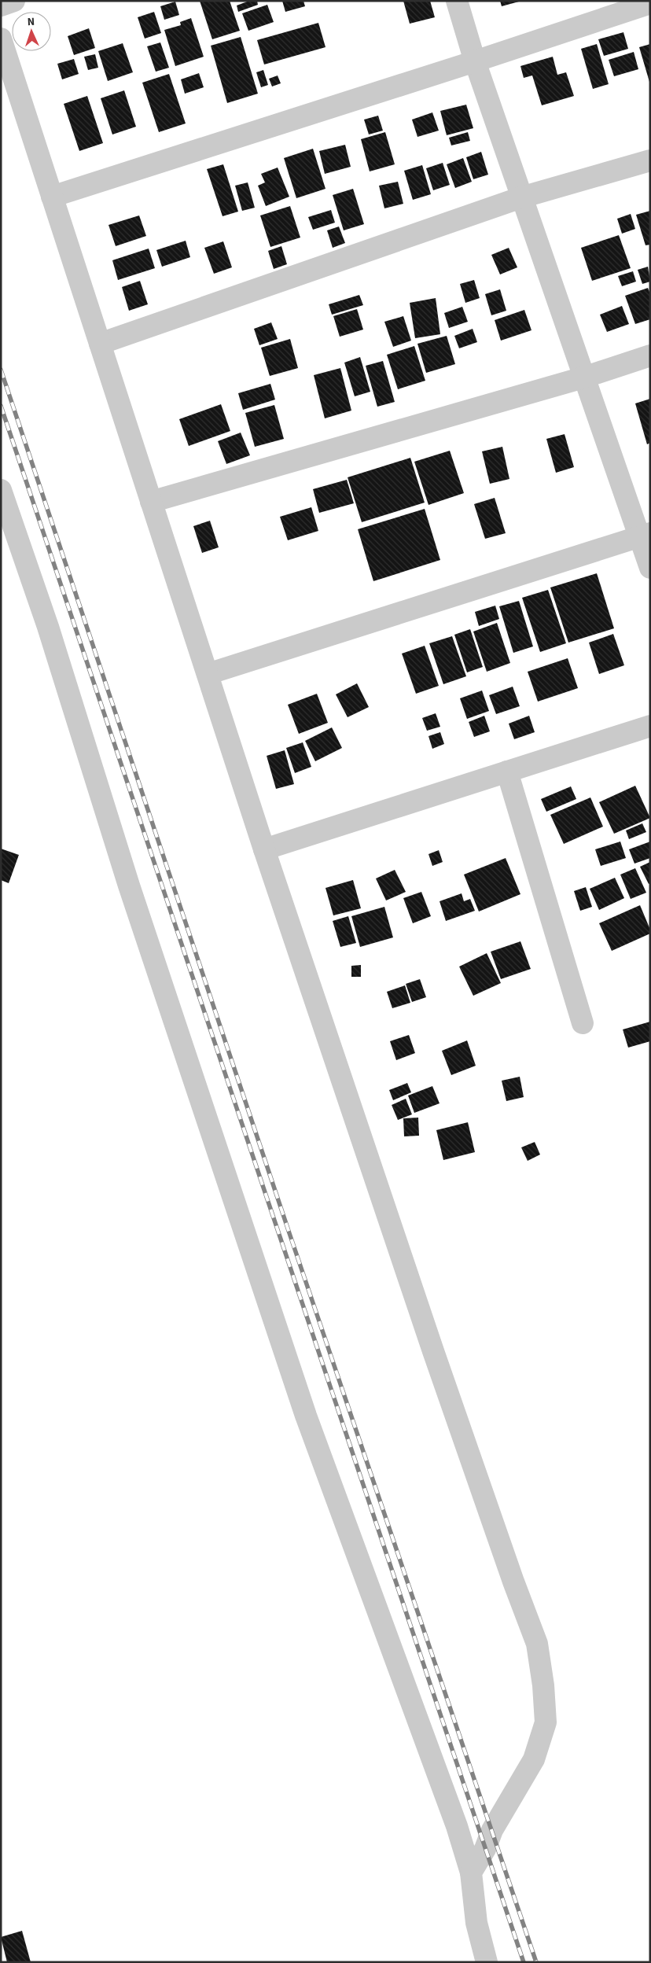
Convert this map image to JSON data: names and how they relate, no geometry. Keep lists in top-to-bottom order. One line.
{"north":"top"}
